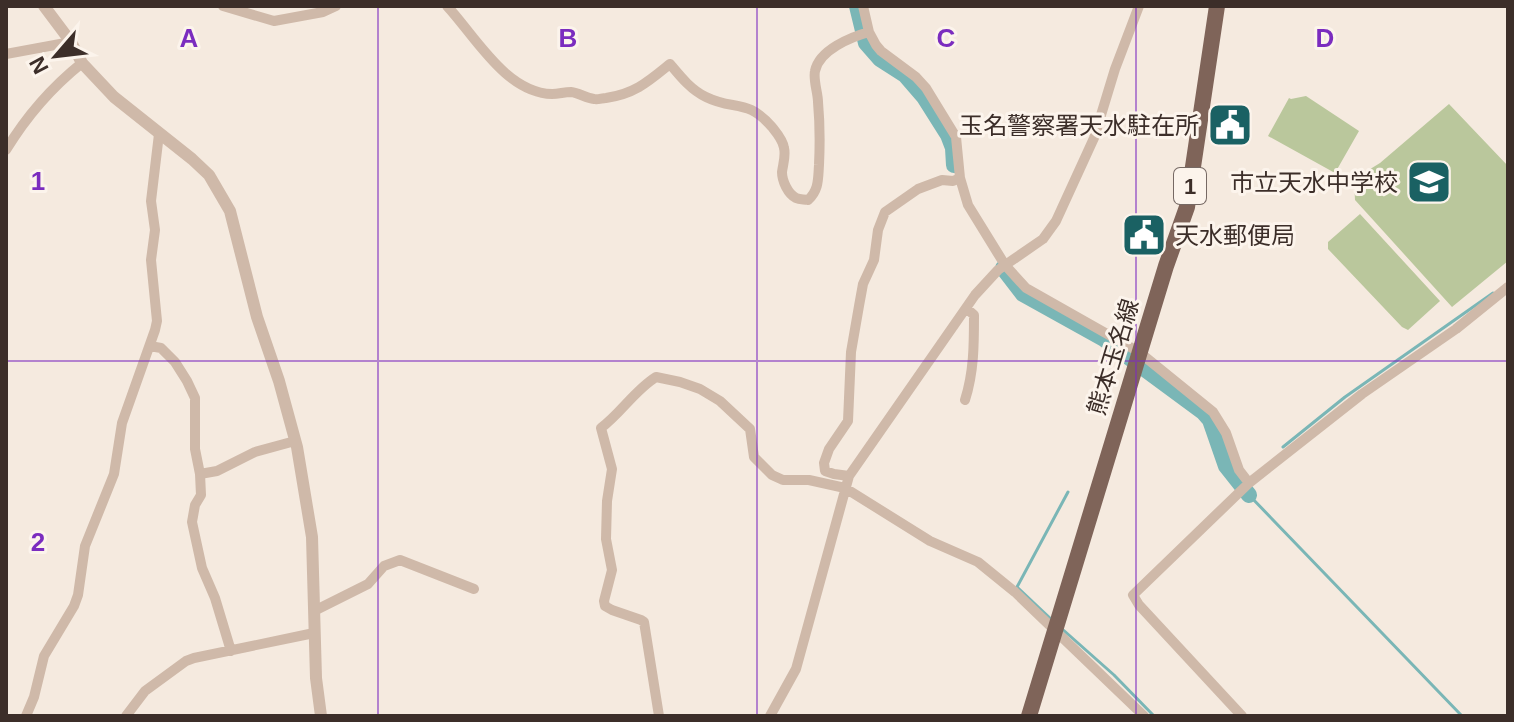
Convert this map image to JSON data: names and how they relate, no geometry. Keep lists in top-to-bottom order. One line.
{"streets":{"main road":["1","熊本玉名線"]},"places":{"public building":["玉名警察署天水駐在所","天水郵便局"],"school or university":["市立天水中学校"]},"north":"bottom left","grid":{"columns":["A","B","C","D"],"rows":["1","2"]}}
